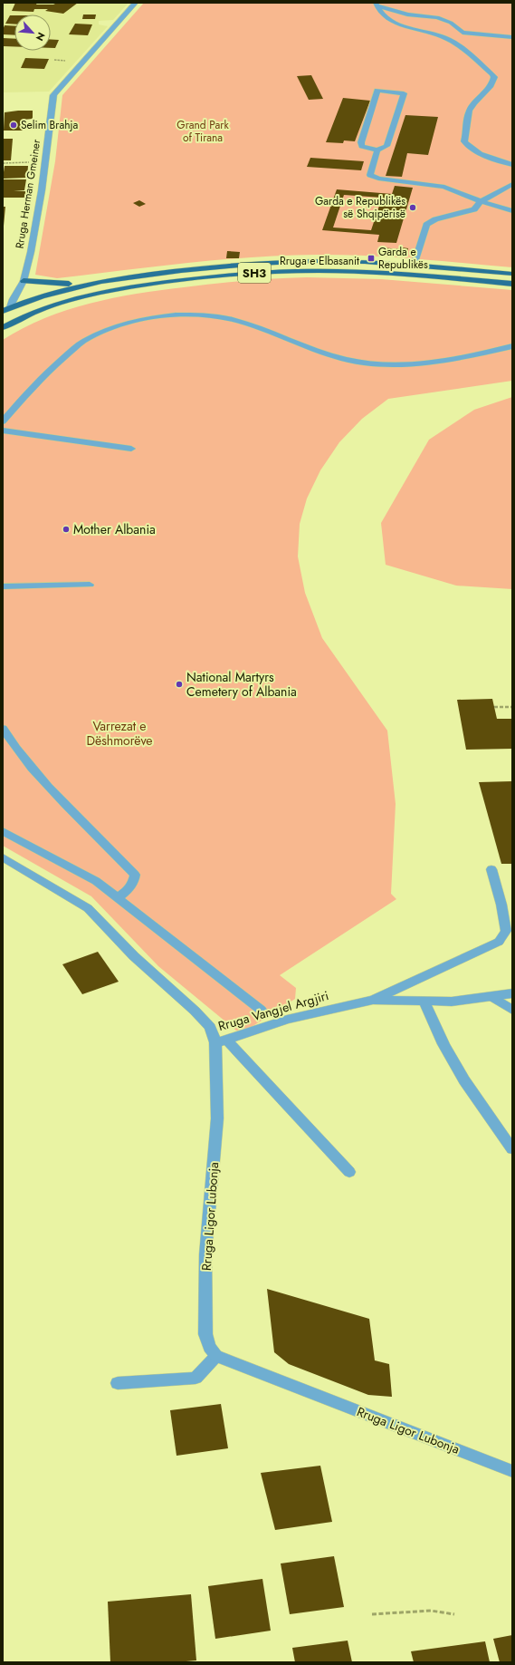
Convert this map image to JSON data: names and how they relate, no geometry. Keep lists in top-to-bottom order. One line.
{"streets":{"main road":["Rruga e Elbasanit","SH3"],"street":["Rruga Herman Gmeiner","Rruga Vangjel Argjiri","Rruga Ligor Lubonja"]},"crossings":[["Rruga Herman Gmeiner","Rruga e Elbasanit"],["Rruga Vangjel Argjiri","Rruga Ligor Lubonja"]],"parks":["Grand Park of Tirana","Varrezat e Dëshmorëve"],"places":{"other":["Selim Brahja","Garda e Republikës së Shqipërisë","Mother Albania","National Martyrs Cemetery of Albania"],"transit":["Garda e Republikës"]},"north":"bottom right"}
